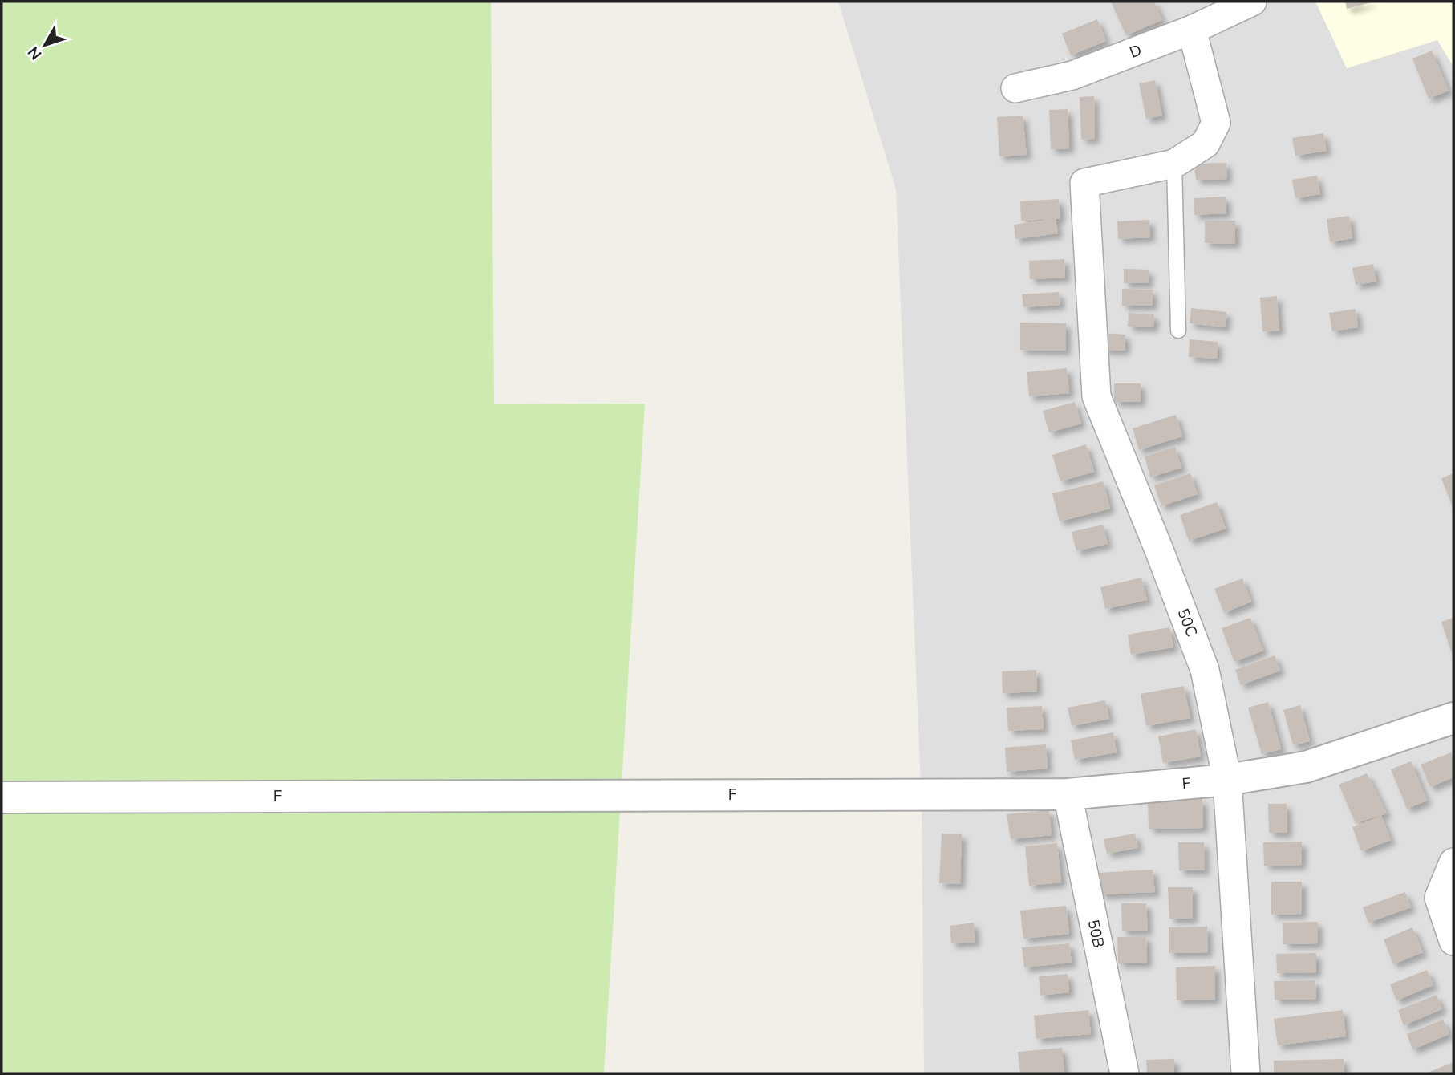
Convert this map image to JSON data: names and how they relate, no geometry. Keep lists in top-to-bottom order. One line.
{"streets":{"street":["D","50C","F","50B"]},"crossings":[["50C","F"],["F","50B"]],"north":"bottom left"}
